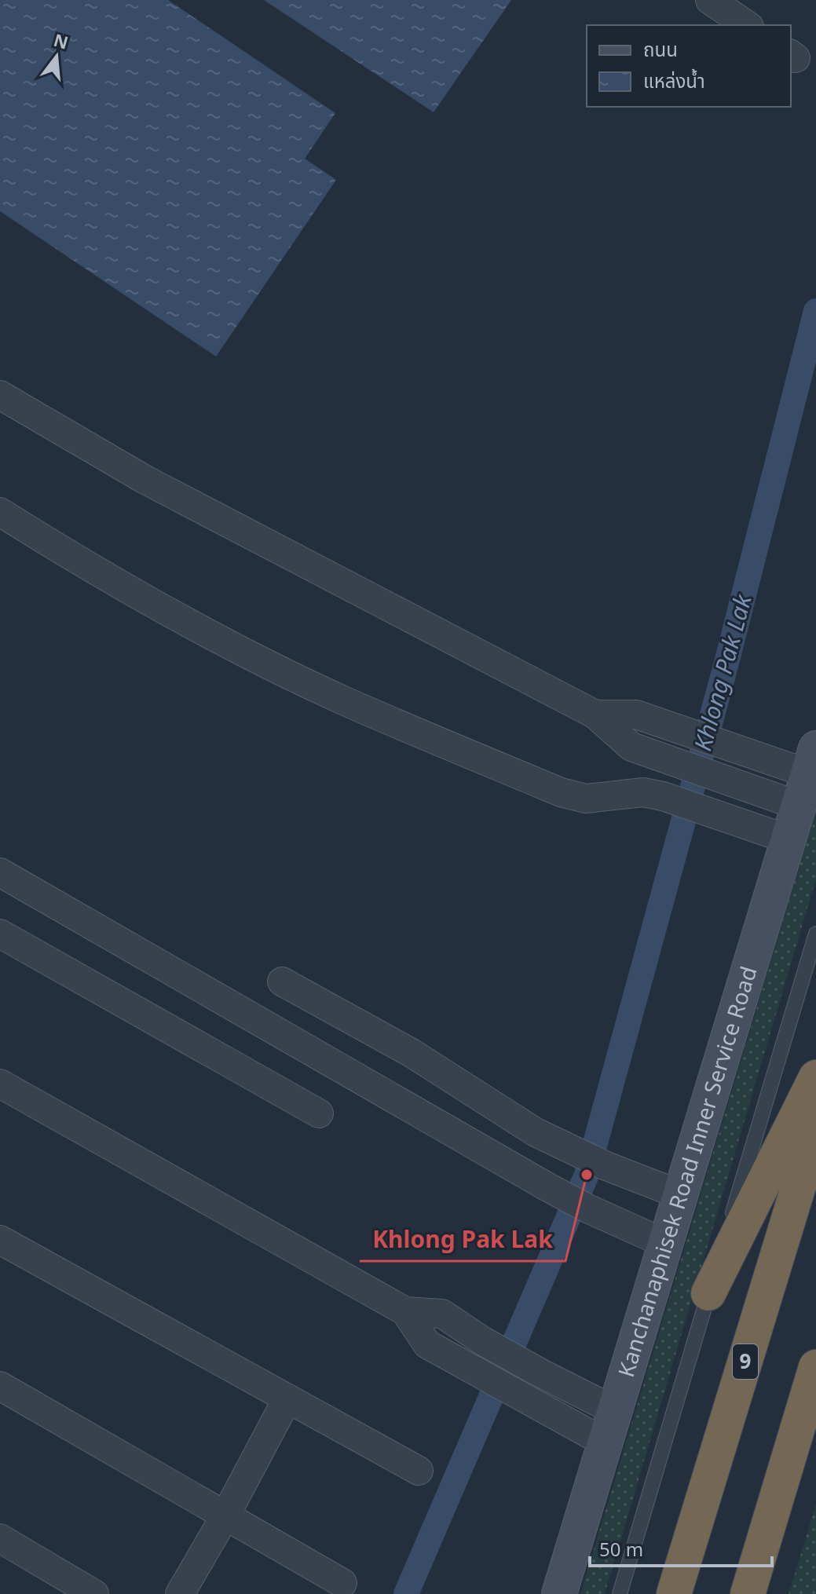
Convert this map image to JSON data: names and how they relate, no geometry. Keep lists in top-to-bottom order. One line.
{"streets":{"highway":["9"],"main road":["Kanchanaphisek Road Inner Service Road"]},"water":["Khlong Pak Lak"],"places":["Khlong Pak Lak"],"legend":["ถนน","แหล่งน้ำ"],"scale_bar":"50 m","north":"top"}
